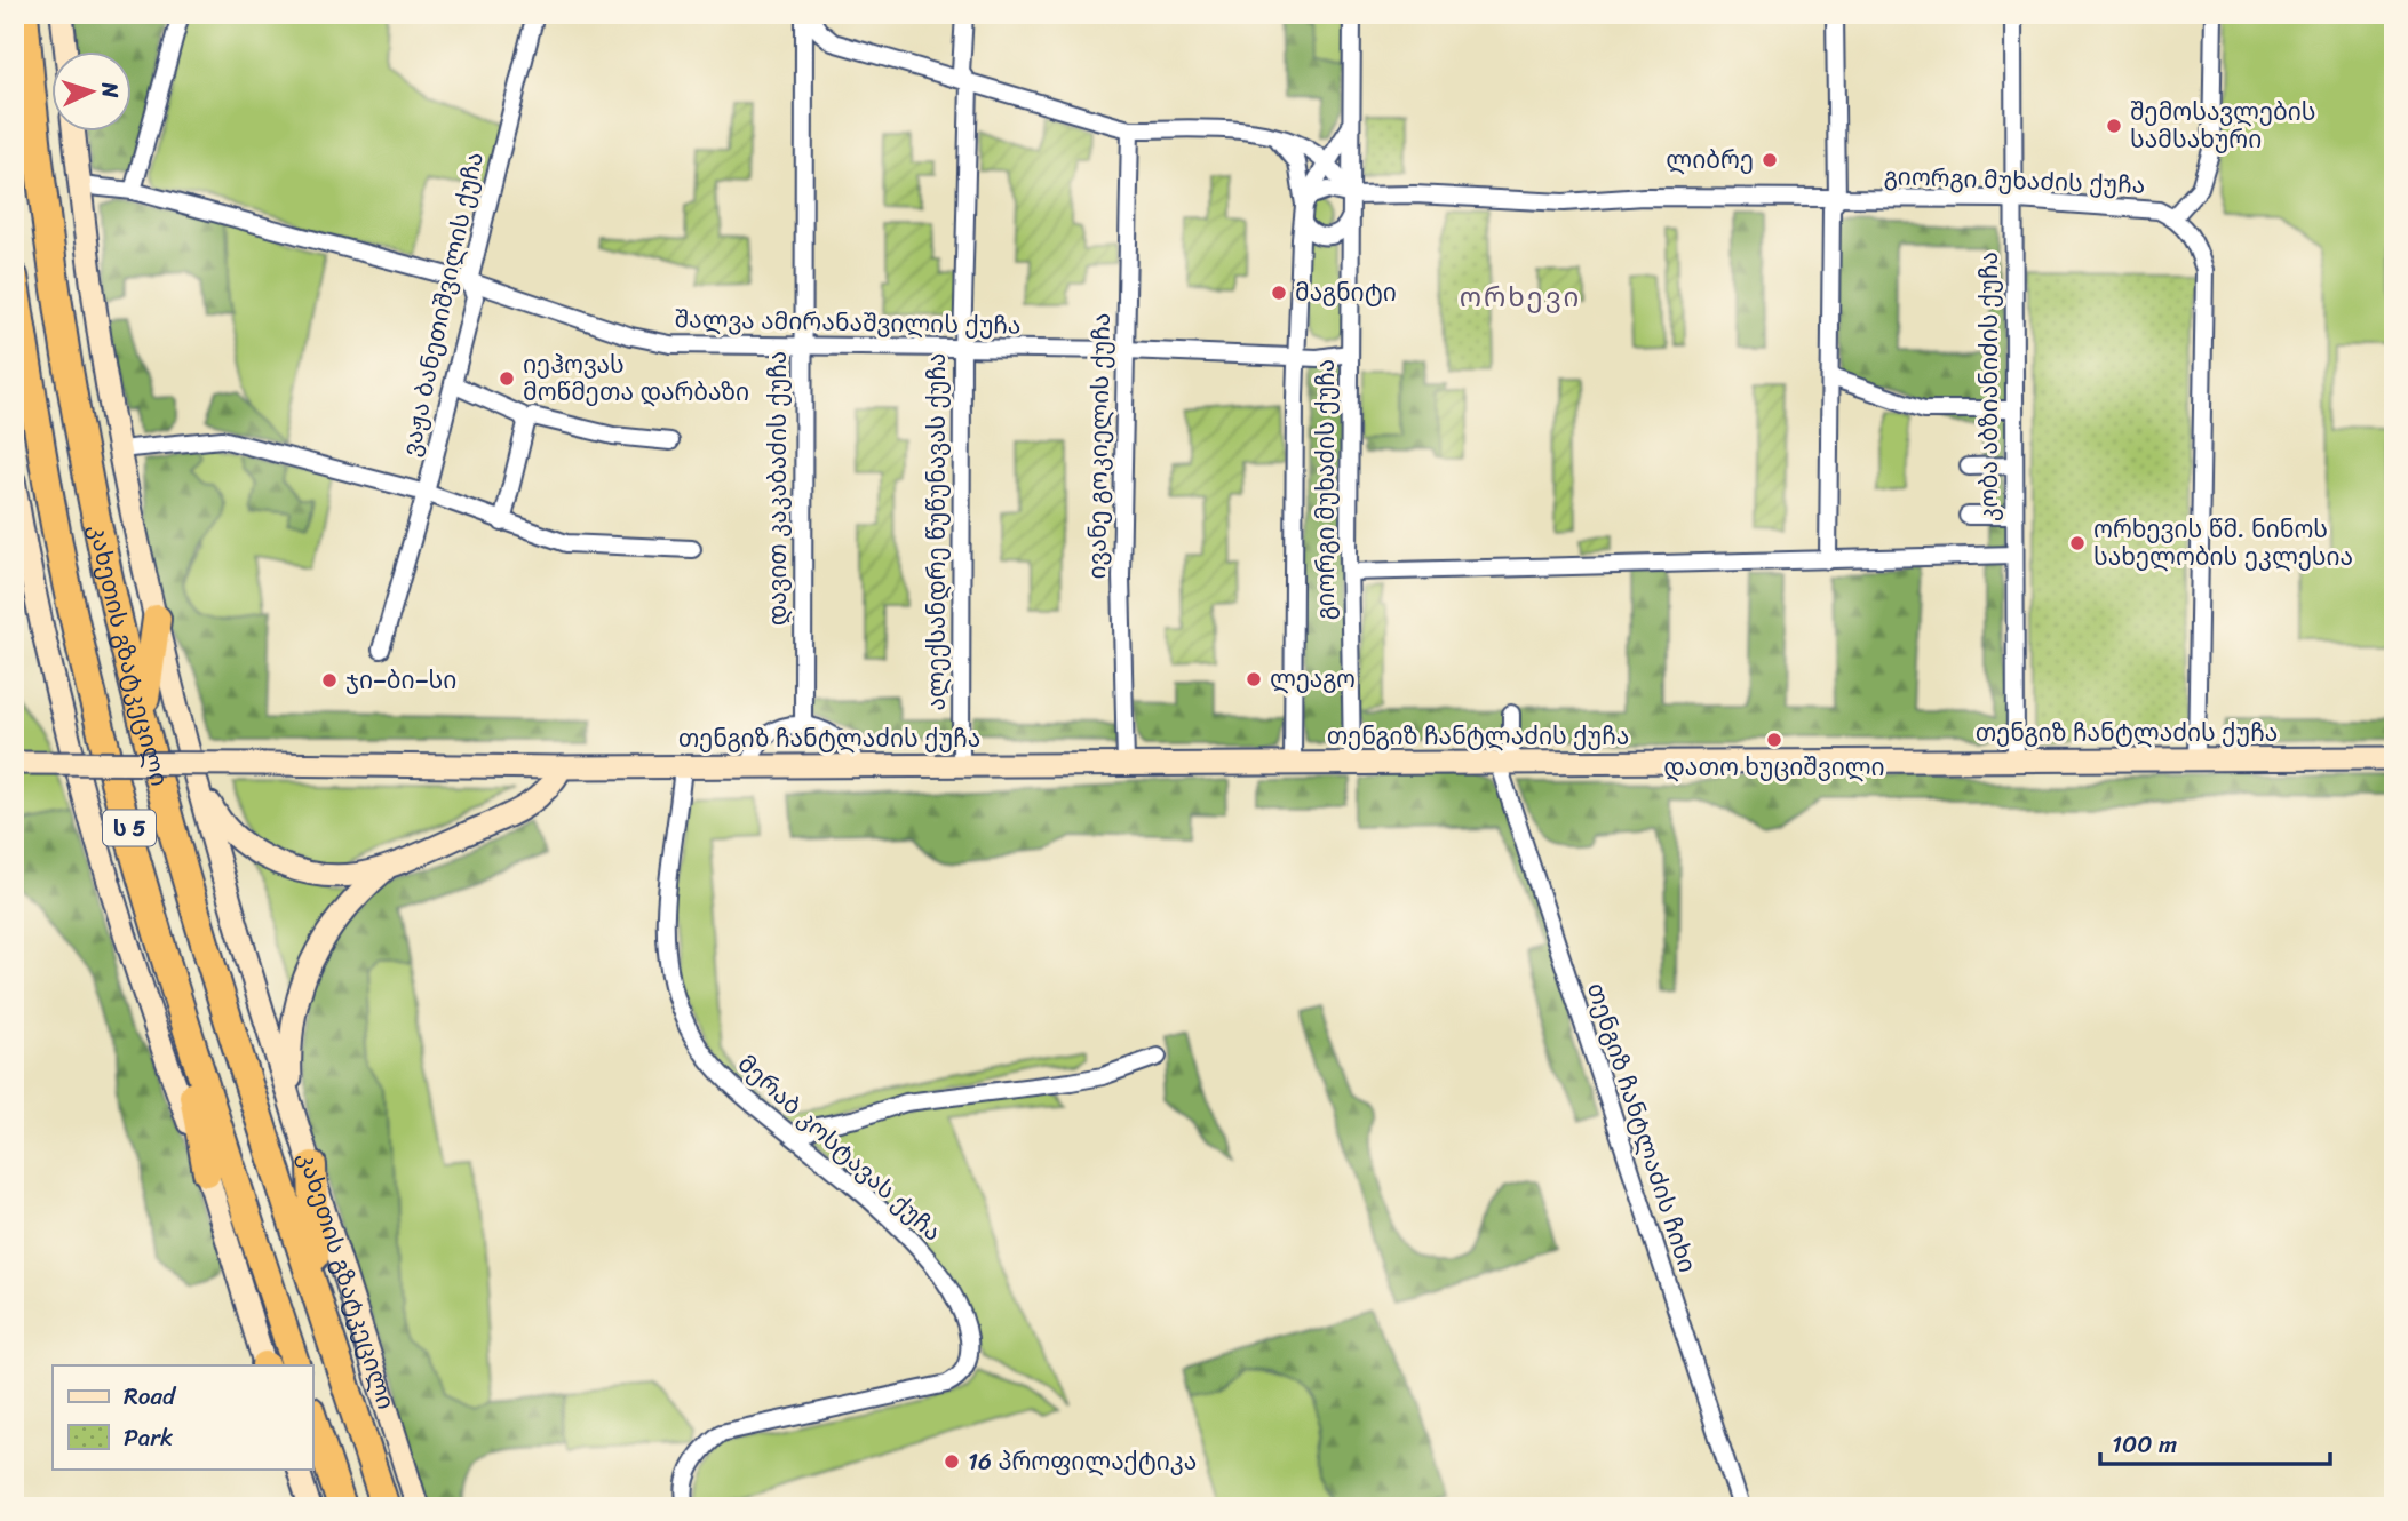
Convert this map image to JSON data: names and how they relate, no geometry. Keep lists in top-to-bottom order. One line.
{"streets":{"highway":["კახეთის გზატკეცილი","ს 5"],"street":["გიორგი მუხაძის ქუჩა","ვაჟა ბანეთიშვილის ქუჩა","შალვა ამირანაშვილის ქუჩა","კობა აბზიანიძის ქუჩა","ივანე გოკიელის ქუჩა","დავით კაკაბაძის ქუჩა","ალექსანდრე წუწუნავას ქუჩა","თენგიზ ჩანტლაძის ქუჩა","თენგიზ ჩანტლაძის ჩიხი","მერაბ კოსტავას ქუჩა"]},"crossings":[["გიორგი მუხაძის ქუჩა","შალვა ამირანაშვილის ქუჩა"],["გიორგი მუხაძის ქუჩა","კობა აბზიანიძის ქუჩა"],["გიორგი მუხაძის ქუჩა","თენგიზ ჩანტლაძის ქუჩა"],["ვაჟა ბანეთიშვილის ქუჩა","შალვა ამირანაშვილის ქუჩა"],["შალვა ამირანაშვილის ქუჩა","ივანე გოკიელის ქუჩა"],["შალვა ამირანაშვილის ქუჩა","დავით კაკაბაძის ქუჩა"],["შალვა ამირანაშვილის ქუჩა","ალექსანდრე წუწუნავას ქუჩა"],["შალვა ამირანაშვილის ქუჩა","კახეთის გზატკეცილი"],["კობა აბზიანიძის ქუჩა","თენგიზ ჩანტლაძის ქუჩა"],["ივანე გოკიელის ქუჩა","თენგიზ ჩანტლაძის ქუჩა"],["ალექსანდრე წუწუნავას ქუჩა","თენგიზ ჩანტლაძის ქუჩა"],["თენგიზ ჩანტლაძის ქუჩა","თენგიზ ჩანტლაძის ჩიხი"],["თენგიზ ჩანტლაძის ქუჩა","მერაბ კოსტავას ქუჩა"]],"districts":["ორხევი"],"places":["შემოსავლების სამსახური","ლიბრე","მაგნიტი","იეჰოვას მოწმეთა დარბაზი","ორხევის წმ. ნინოს სახელობის ეკლესია","ლეაგო","ჯი–ბი–სი","დათო ხუციშვილი","16 პროფილაქტიკა"],"legend":["Road","Park"],"scale_bar":"100 m","north":"right"}
